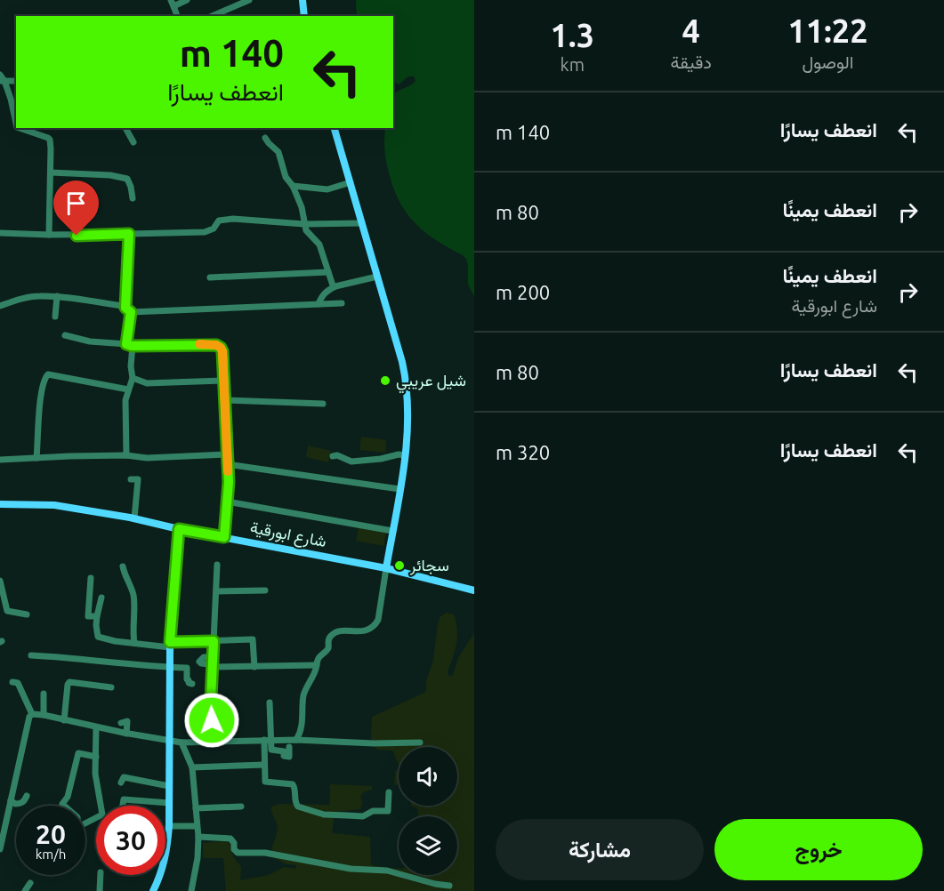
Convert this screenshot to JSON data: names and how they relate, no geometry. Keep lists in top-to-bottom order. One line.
{"streets":{"main road":["شارع ابورقية"]},"places":["شيل عريبي","سجائر"],"page":{"eta":["11:22","الوصول","4","دقيقة","1.3","km"],"turn":["140 m","انعطف يسارًا"],"list":[{"name":"انعطف يسارًا","value":"140 m"},{"name":"انعطف يمينًا","value":"80 m"},{"name":"انعطف يمينًا","note":"شارع ابورقية","value":"200 m"},{"name":"انعطف يسارًا","value":"80 m"},{"name":"انعطف يسارًا","value":"320 m"}],"speed":"20 km/h","limit":"30","buttons":["خروج","مشاركة"]}}
